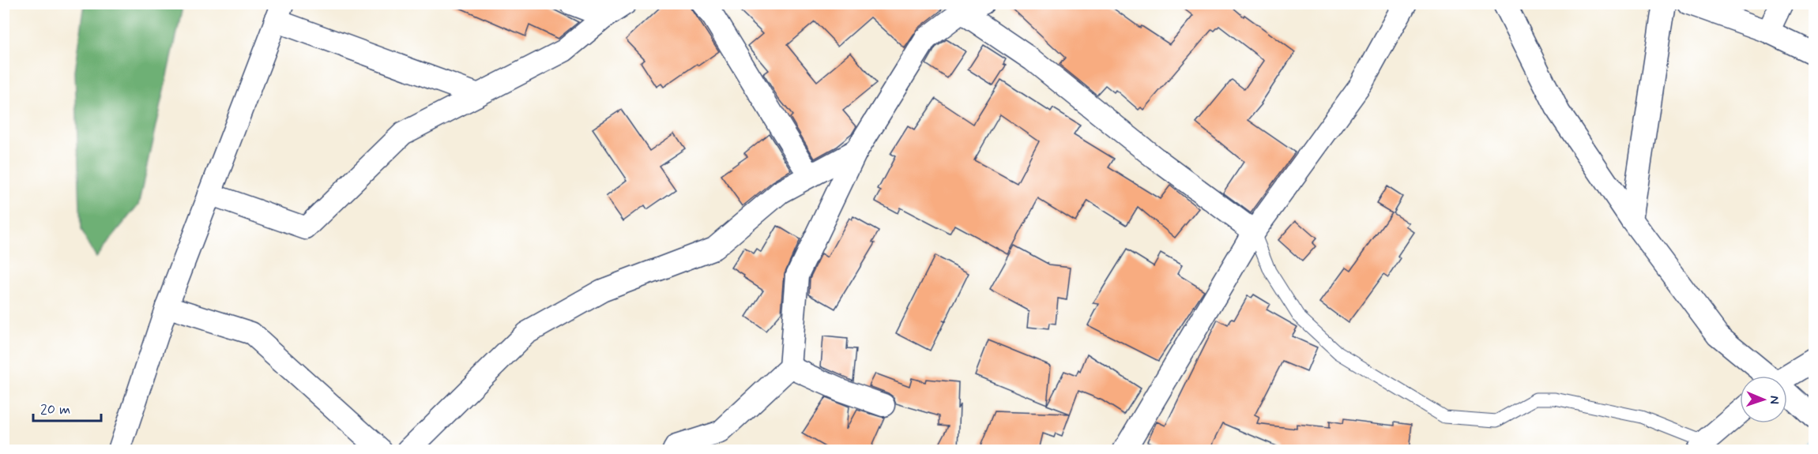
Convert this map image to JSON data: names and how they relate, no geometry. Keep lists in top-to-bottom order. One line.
{"scale_bar":"20 m","north":"right"}
